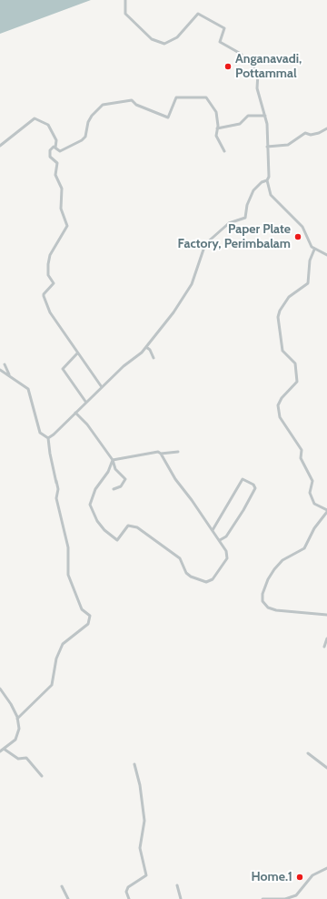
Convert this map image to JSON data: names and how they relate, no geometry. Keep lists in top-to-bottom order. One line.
{"places":["Anganavadi, Pottammal","Paper Plate Factory, Perimbalam","Home.1"]}
